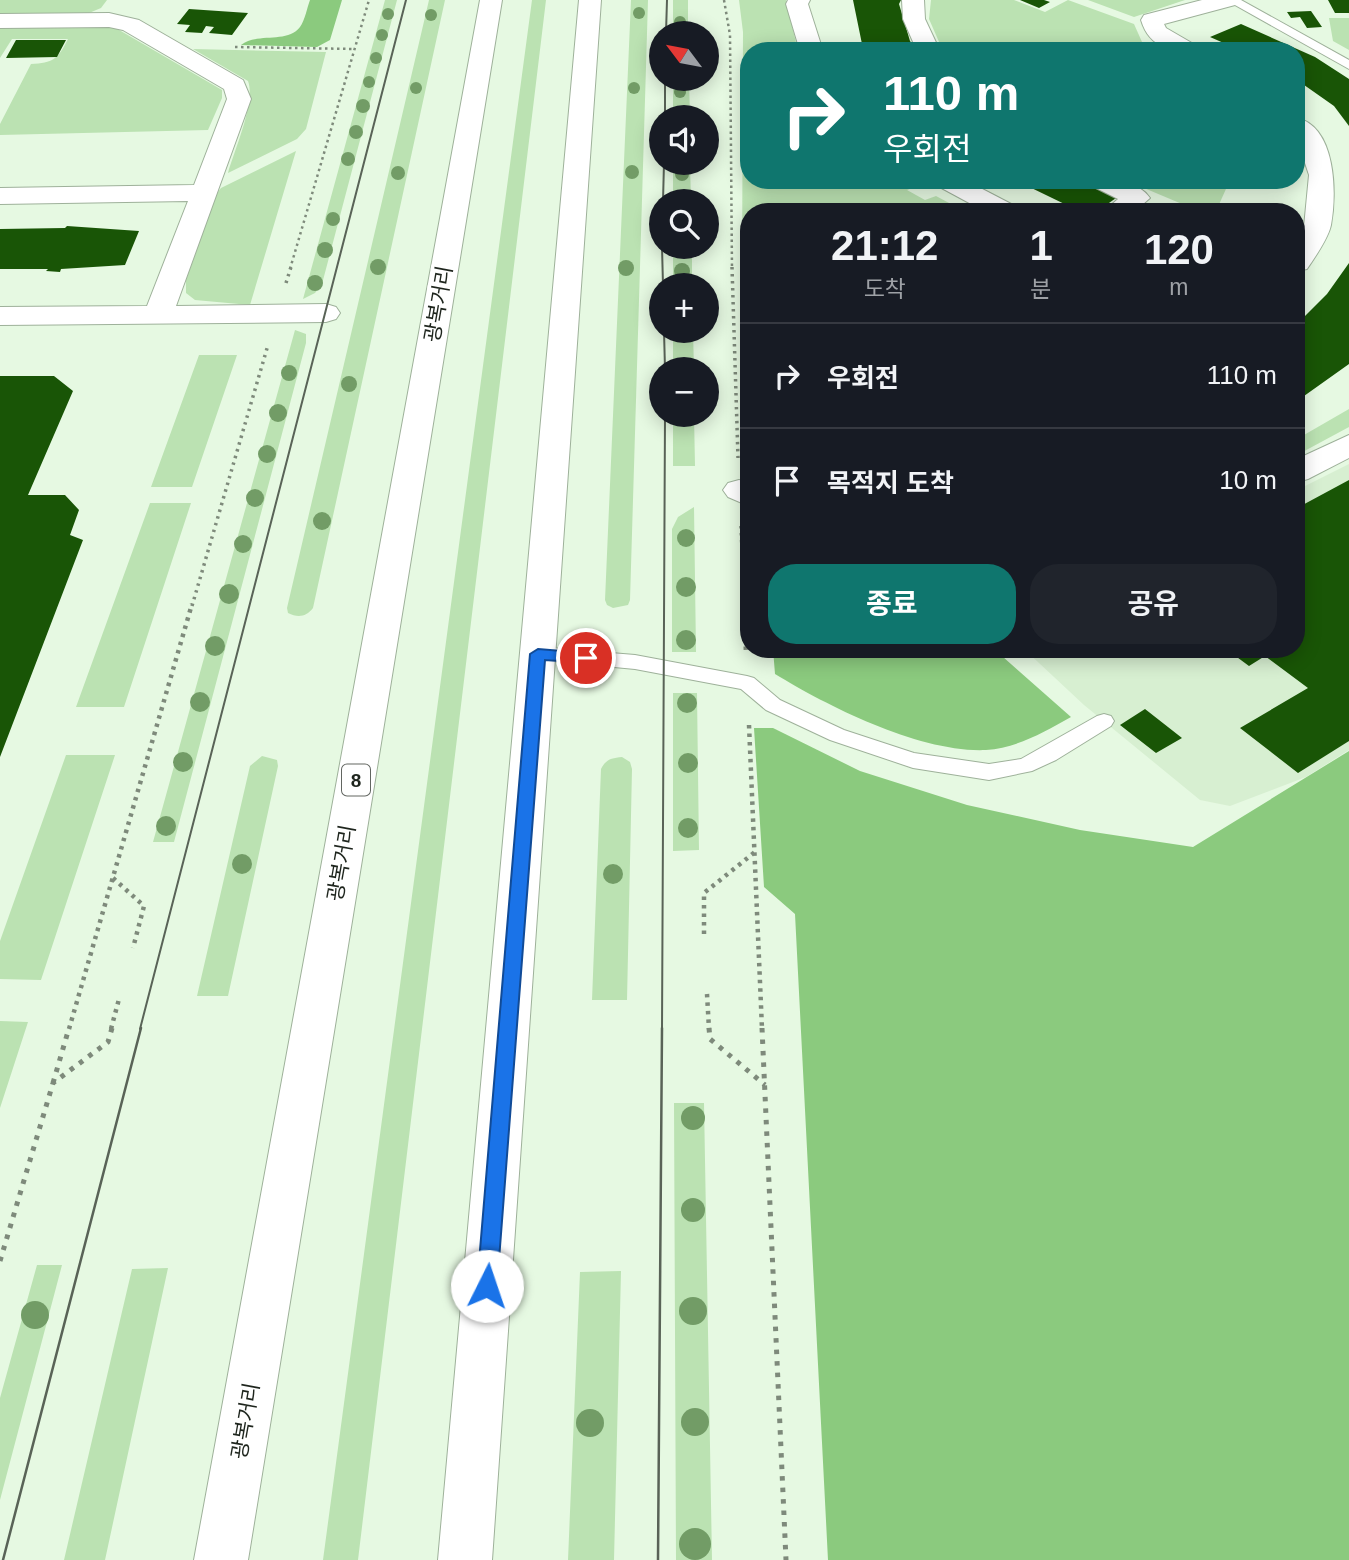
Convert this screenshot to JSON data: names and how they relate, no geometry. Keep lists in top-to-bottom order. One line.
{"streets":{"main road":["광복거리","8"]},"north":"top left","page":{"map_buttons":["+","−"],"turn":["110 m","우회전"],"eta":["21:12","도착","1","분","120","m"],"list":[{"name":"우회전","value":"110 m"},{"name":"목적지 도착","value":"10 m"}],"buttons":["종료","공유"]}}
